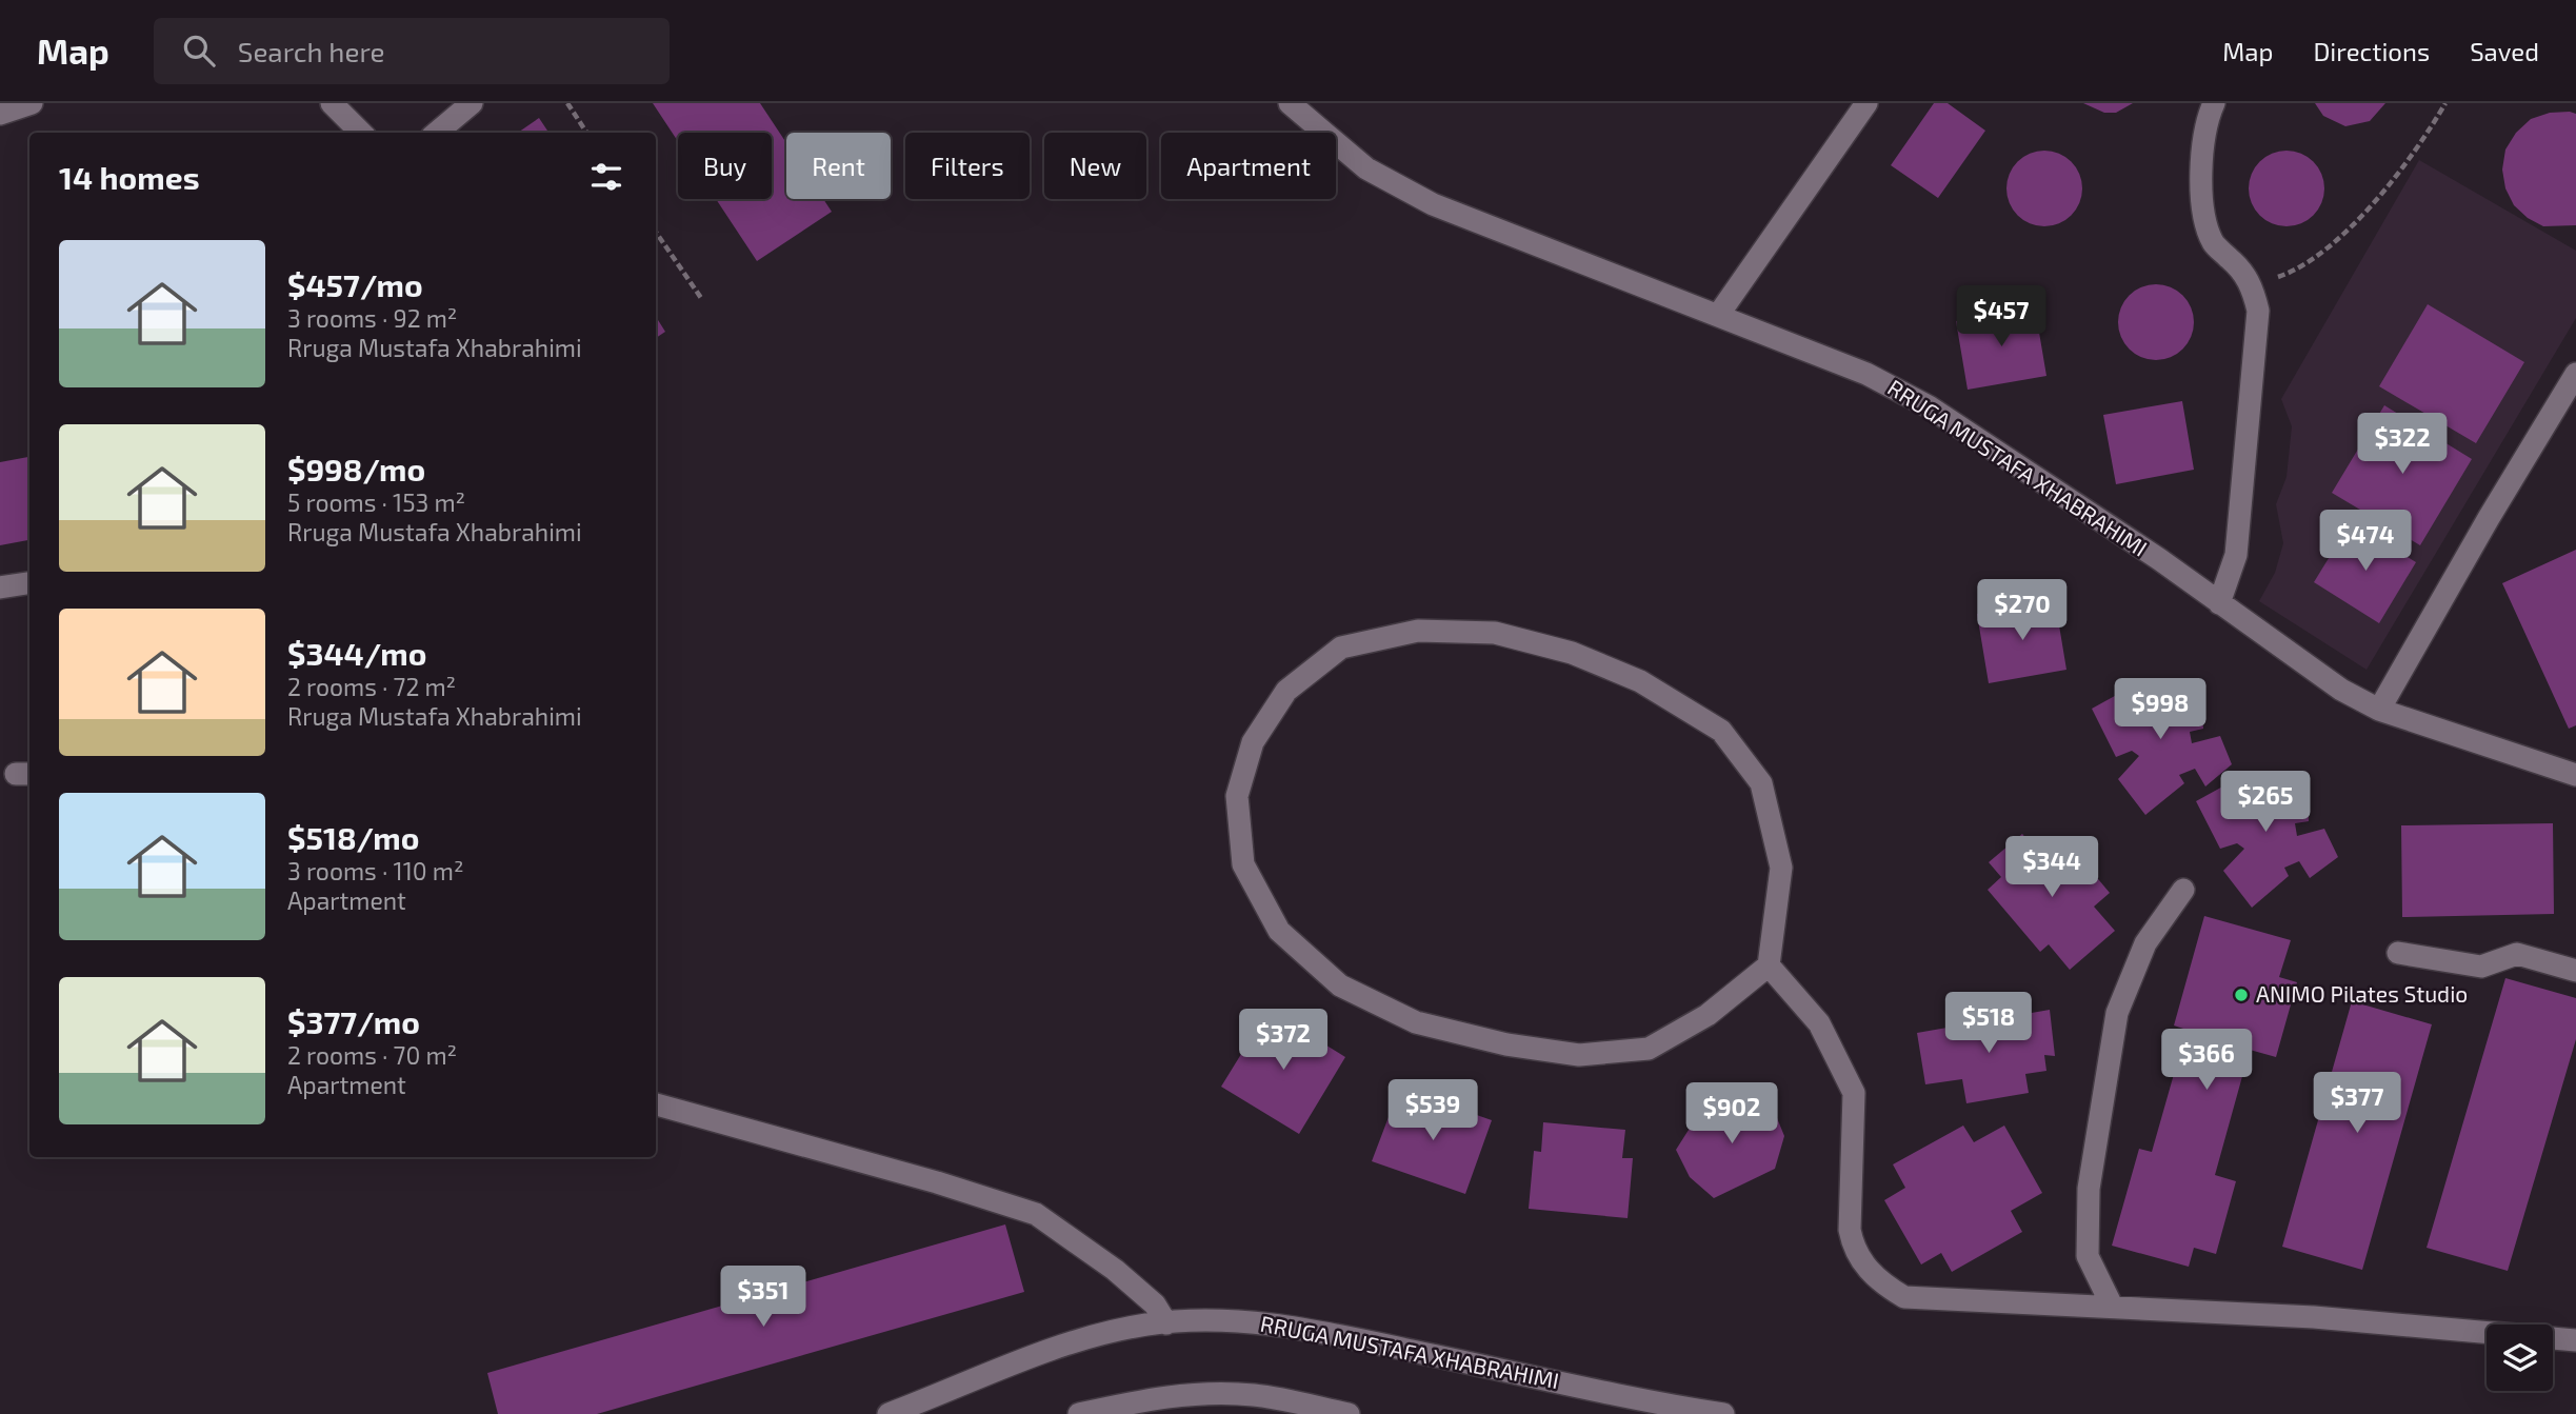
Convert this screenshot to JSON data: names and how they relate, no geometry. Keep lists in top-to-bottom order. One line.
{"streets":{"street":["RRUGA MUSTAFA XHABRAHIMI"]},"places":["ANIMO Pilates Studio"],"page":{"header":"Map","search":"Search here","nav":["Map","Directions","Saved"],"chip":["Buy","Rent","Filters","New","Apartment"],"heading":"14 homes","list":[{"name":"$457/mo","note":"3 rooms · 92 m² · Rruga Mustafa Xhabrahimi"},{"name":"$998/mo","note":"5 rooms · 153 m² · Rruga Mustafa Xhabrahimi"},{"name":"$344/mo","note":"2 rooms · 72 m² · Rruga Mustafa Xhabrahimi"},{"name":"$518/mo","note":"3 rooms · 110 m² · Apartment"},{"name":"$377/mo","note":"2 rooms · 70 m² · Apartment"}],"price":["$457","$322","$474","$270","$998","$265","$344","$518","$372","$366","$377","$539","$902","$351"]}}
